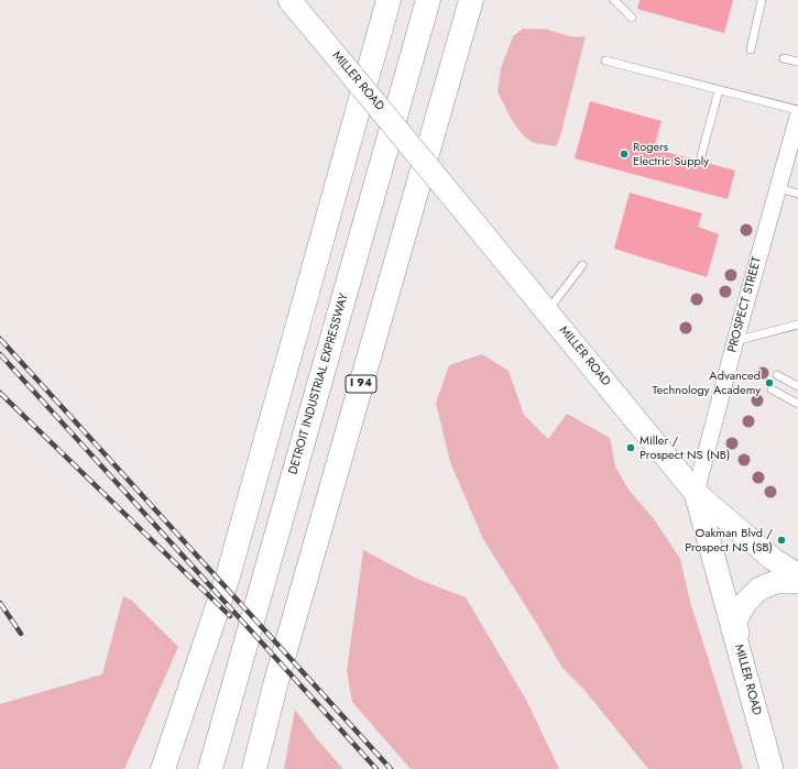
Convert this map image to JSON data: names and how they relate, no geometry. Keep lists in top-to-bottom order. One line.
{"streets":{"highway":["DETROIT INDUSTRIAL EXPRESSWAY","I 94"],"main road":["MILLER ROAD"],"street":["PROSPECT STREET"]},"crossings":[["MILLER ROAD","PROSPECT STREET"]],"places":["Rogers Electric Supply","Advanced Technology Academy","Miller / Prospect NS (NB)","Oakman Blvd / Prospect NS (SB)"]}
